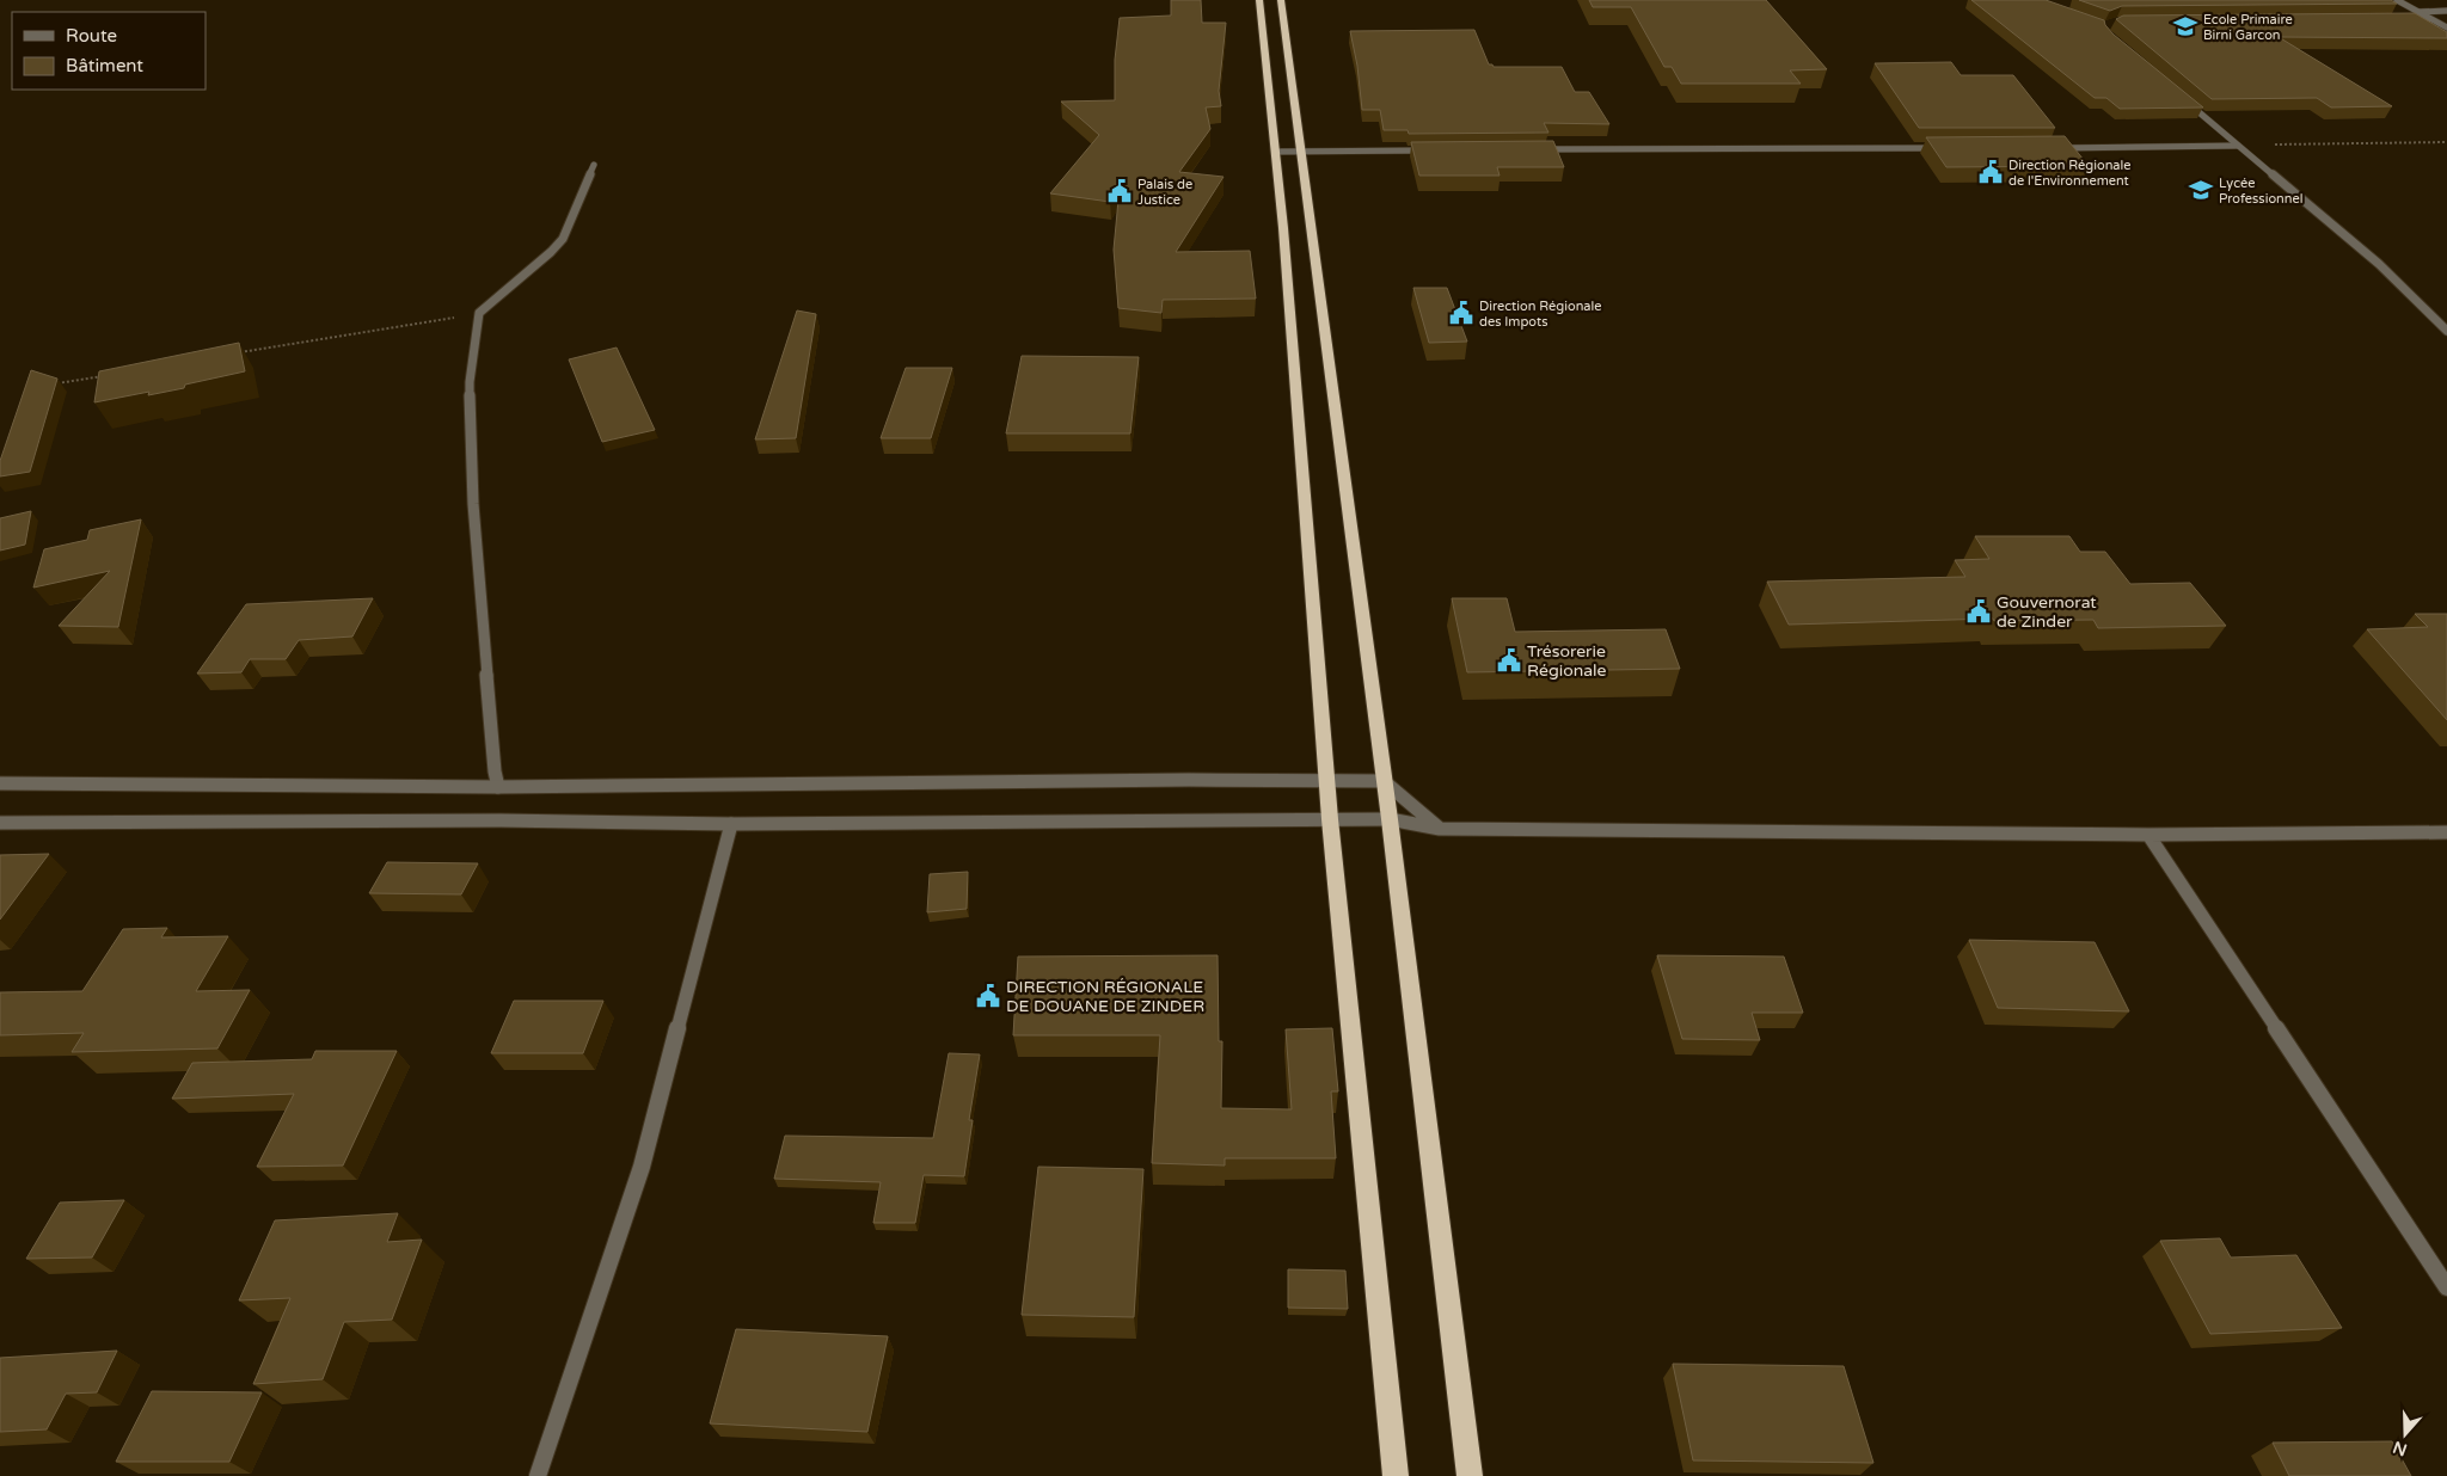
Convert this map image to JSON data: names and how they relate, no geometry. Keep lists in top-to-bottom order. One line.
{"places":{"school or university":["Ecole Primaire Birni Garcon","Lycée Professionnel"],"public building":["Direction Régionale de l'Environnement","Palais de Justice","Direction Régionale des Impots","Gouvernorat de Zinder","Trésorerie Régionale","DIRECTION RÉGIONALE DE DOUANE DE ZINDER"]},"legend":["Route","Bâtiment"],"north":"bottom"}
